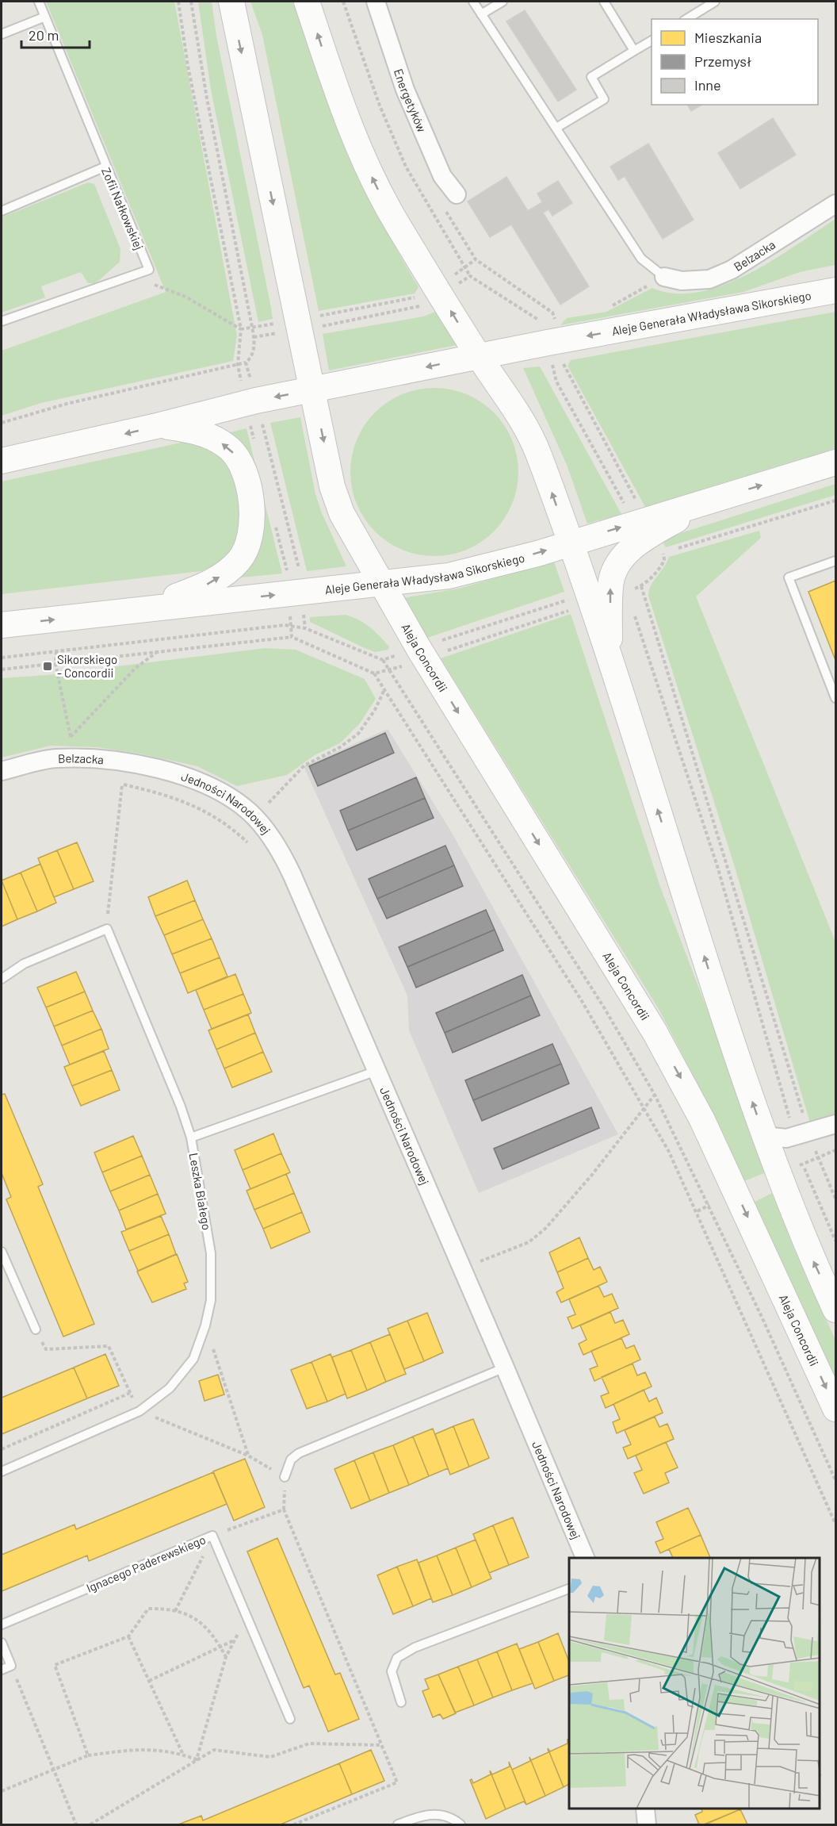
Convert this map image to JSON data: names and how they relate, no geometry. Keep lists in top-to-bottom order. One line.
{"streets":{"street":["Energetyków","Belzacka","Aleje Generała Władysława Sikorskiego","Aleja Concordii","Jedności Narodowej"],"lane":["Zofii Nałkowskiej","Leszka Białego","Ignacego Paderewskiego"]},"crossings":[["Belzacka","Jedności Narodowej"],["Aleje Generała Władysława Sikorskiego","Aleja Concordii"]],"places":{"transit":["Sikorskiego - Concordii"]},"legend":["Mieszkania","Przemysł","Inne"],"scale_bar":"20 m"}
